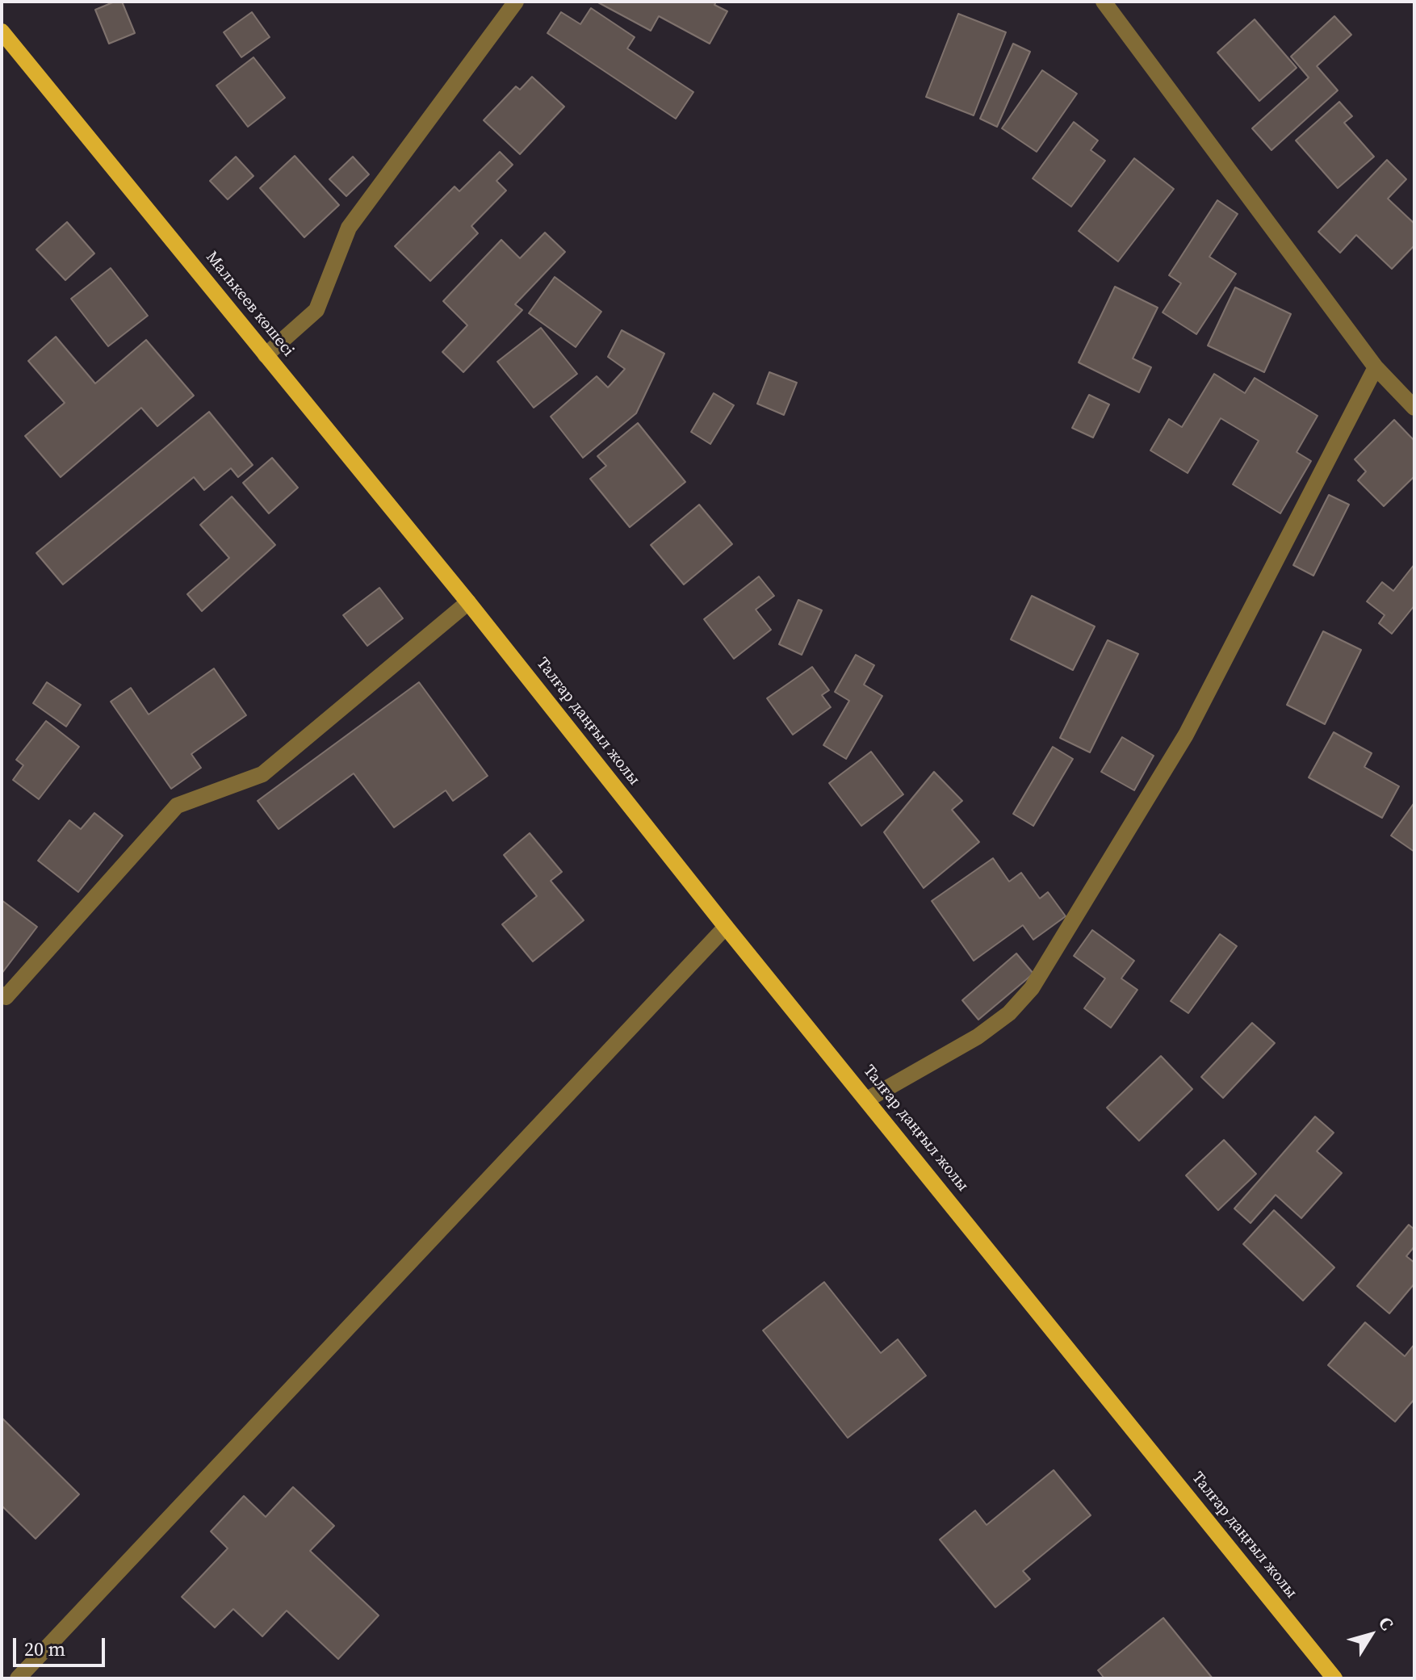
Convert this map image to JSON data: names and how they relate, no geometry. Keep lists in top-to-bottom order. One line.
{"streets":{"main road":["Малькеев көшесі","Талғар даңғыл жолы"]},"crossings":[["Малькеев көшесі","Талғар даңғыл жолы"]],"scale_bar":"20 m","north":"top right"}
